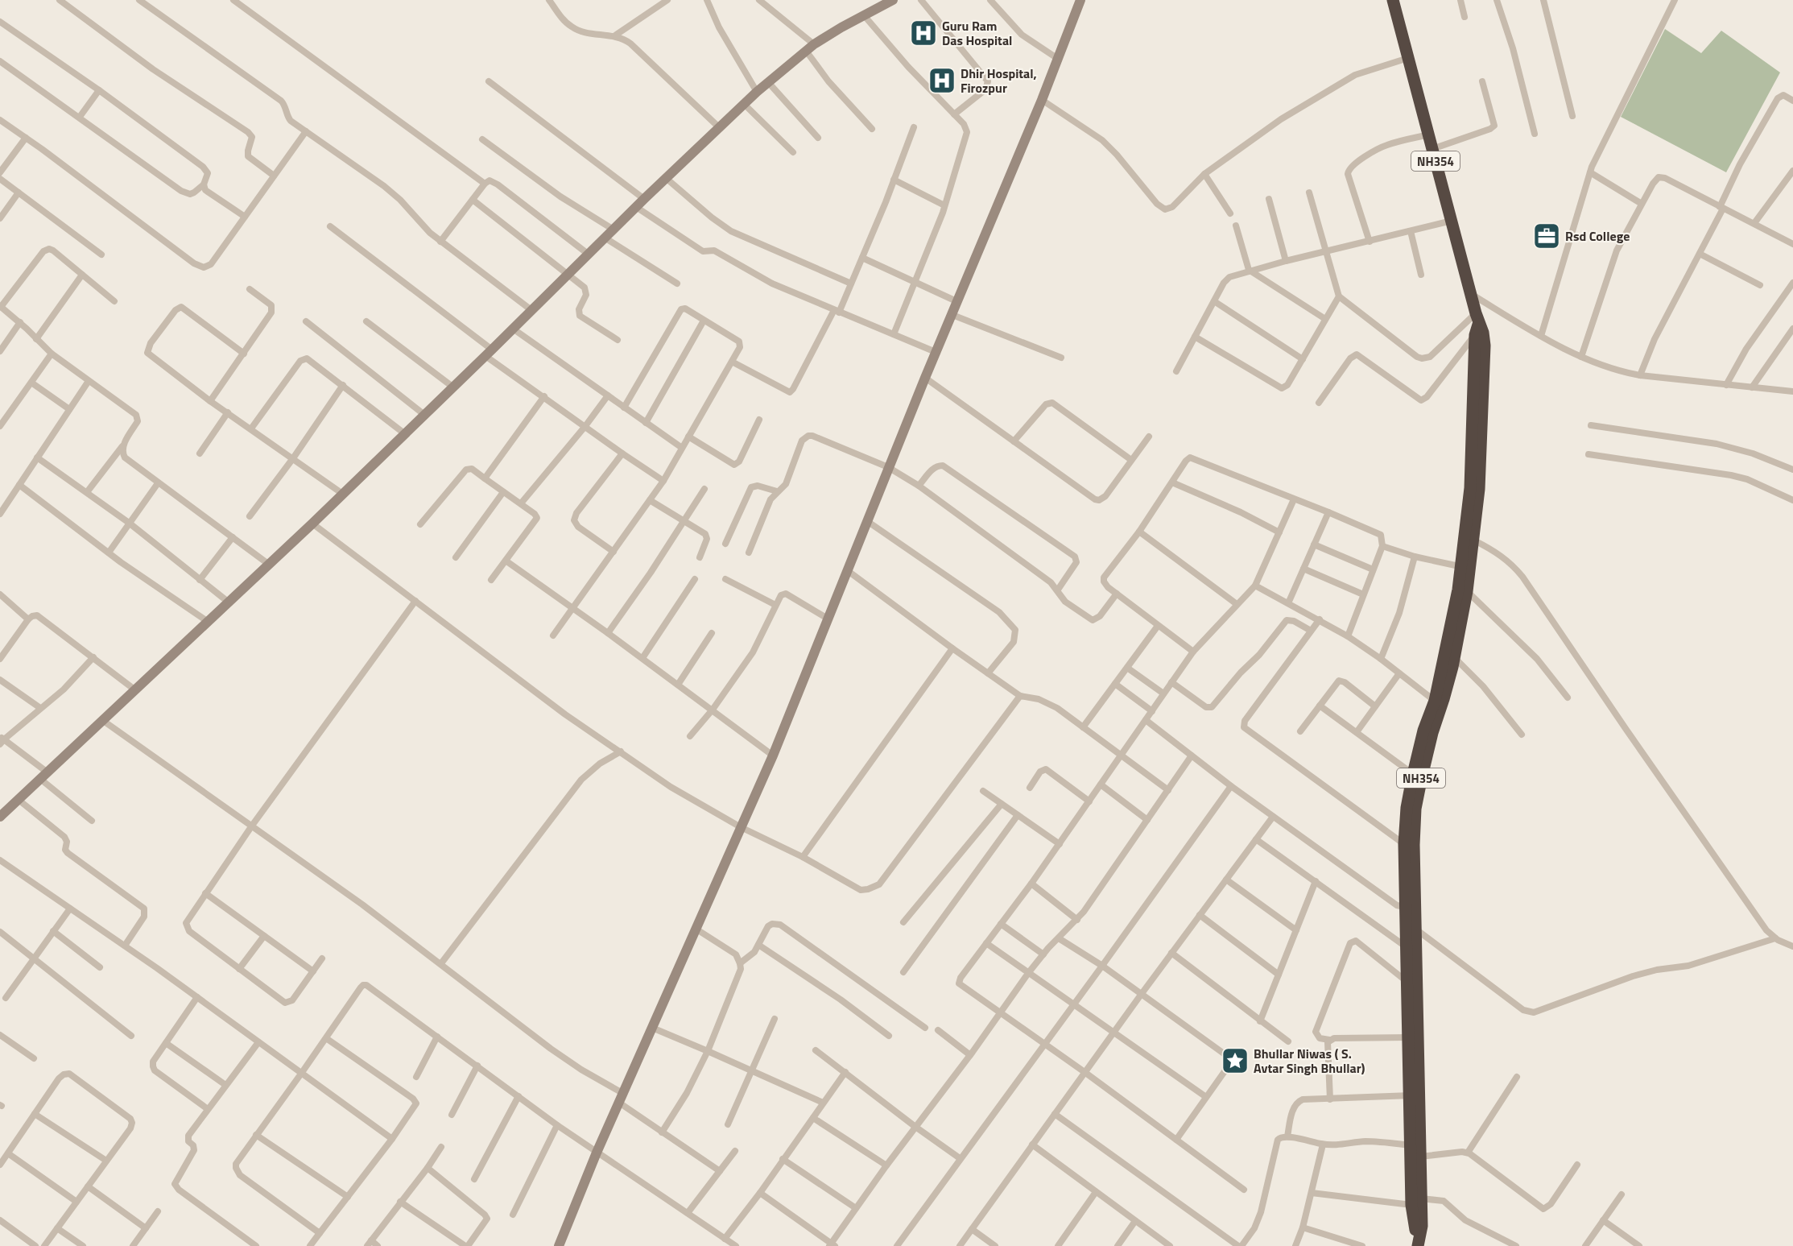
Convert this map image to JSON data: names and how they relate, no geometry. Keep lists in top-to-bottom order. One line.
{"streets":{"highway":["NH354"]},"places":{"hospital":["Guru Ram Das Hospital","Dhir Hospital, Firozpur"],"office":["Rsd College"],"place":["Bhullar Niwas ( S. Avtar Singh Bhullar)"]}}
